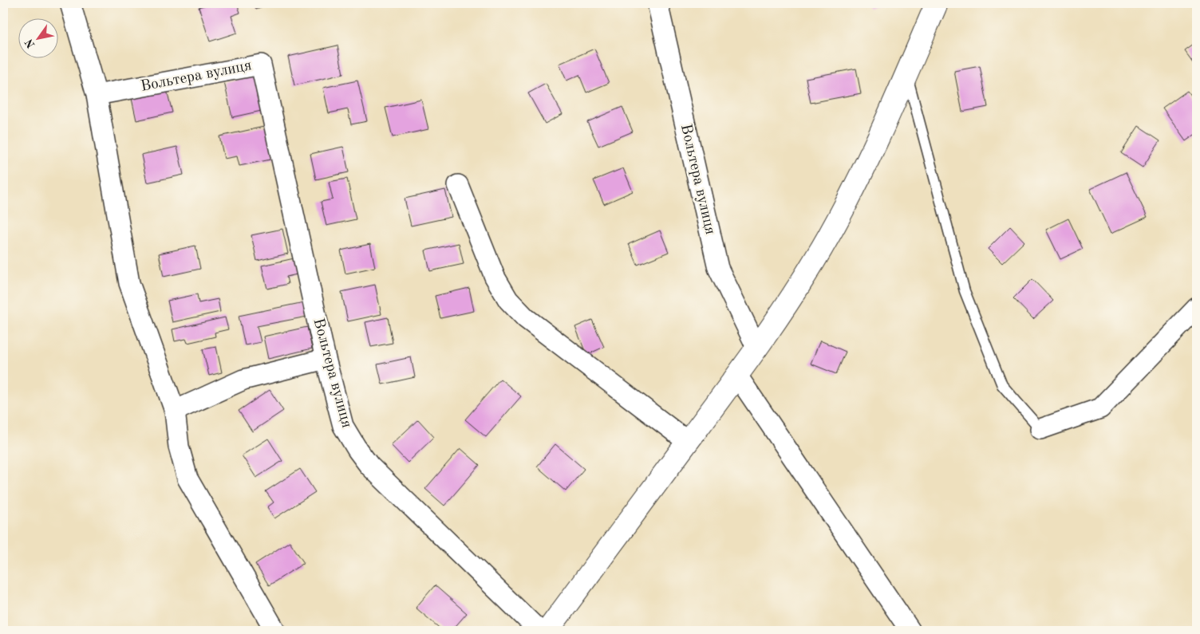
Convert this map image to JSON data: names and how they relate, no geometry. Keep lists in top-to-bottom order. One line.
{"streets":{"street":["Вольтера вулиця"]},"north":"bottom left"}
